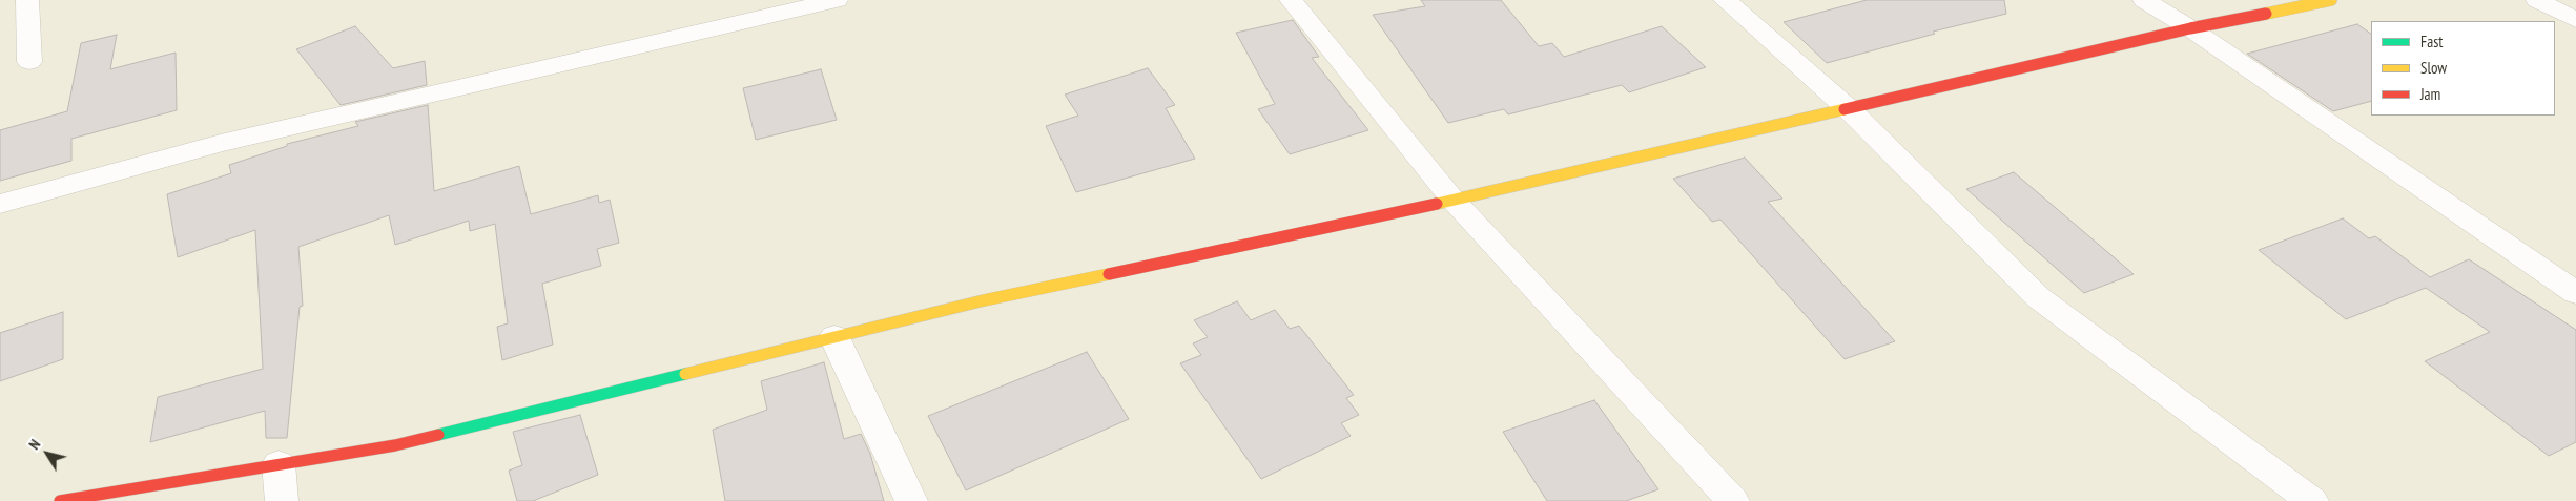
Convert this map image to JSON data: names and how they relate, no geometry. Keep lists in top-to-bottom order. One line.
{"legend":["Fast","Slow","Jam"],"north":"top left"}
